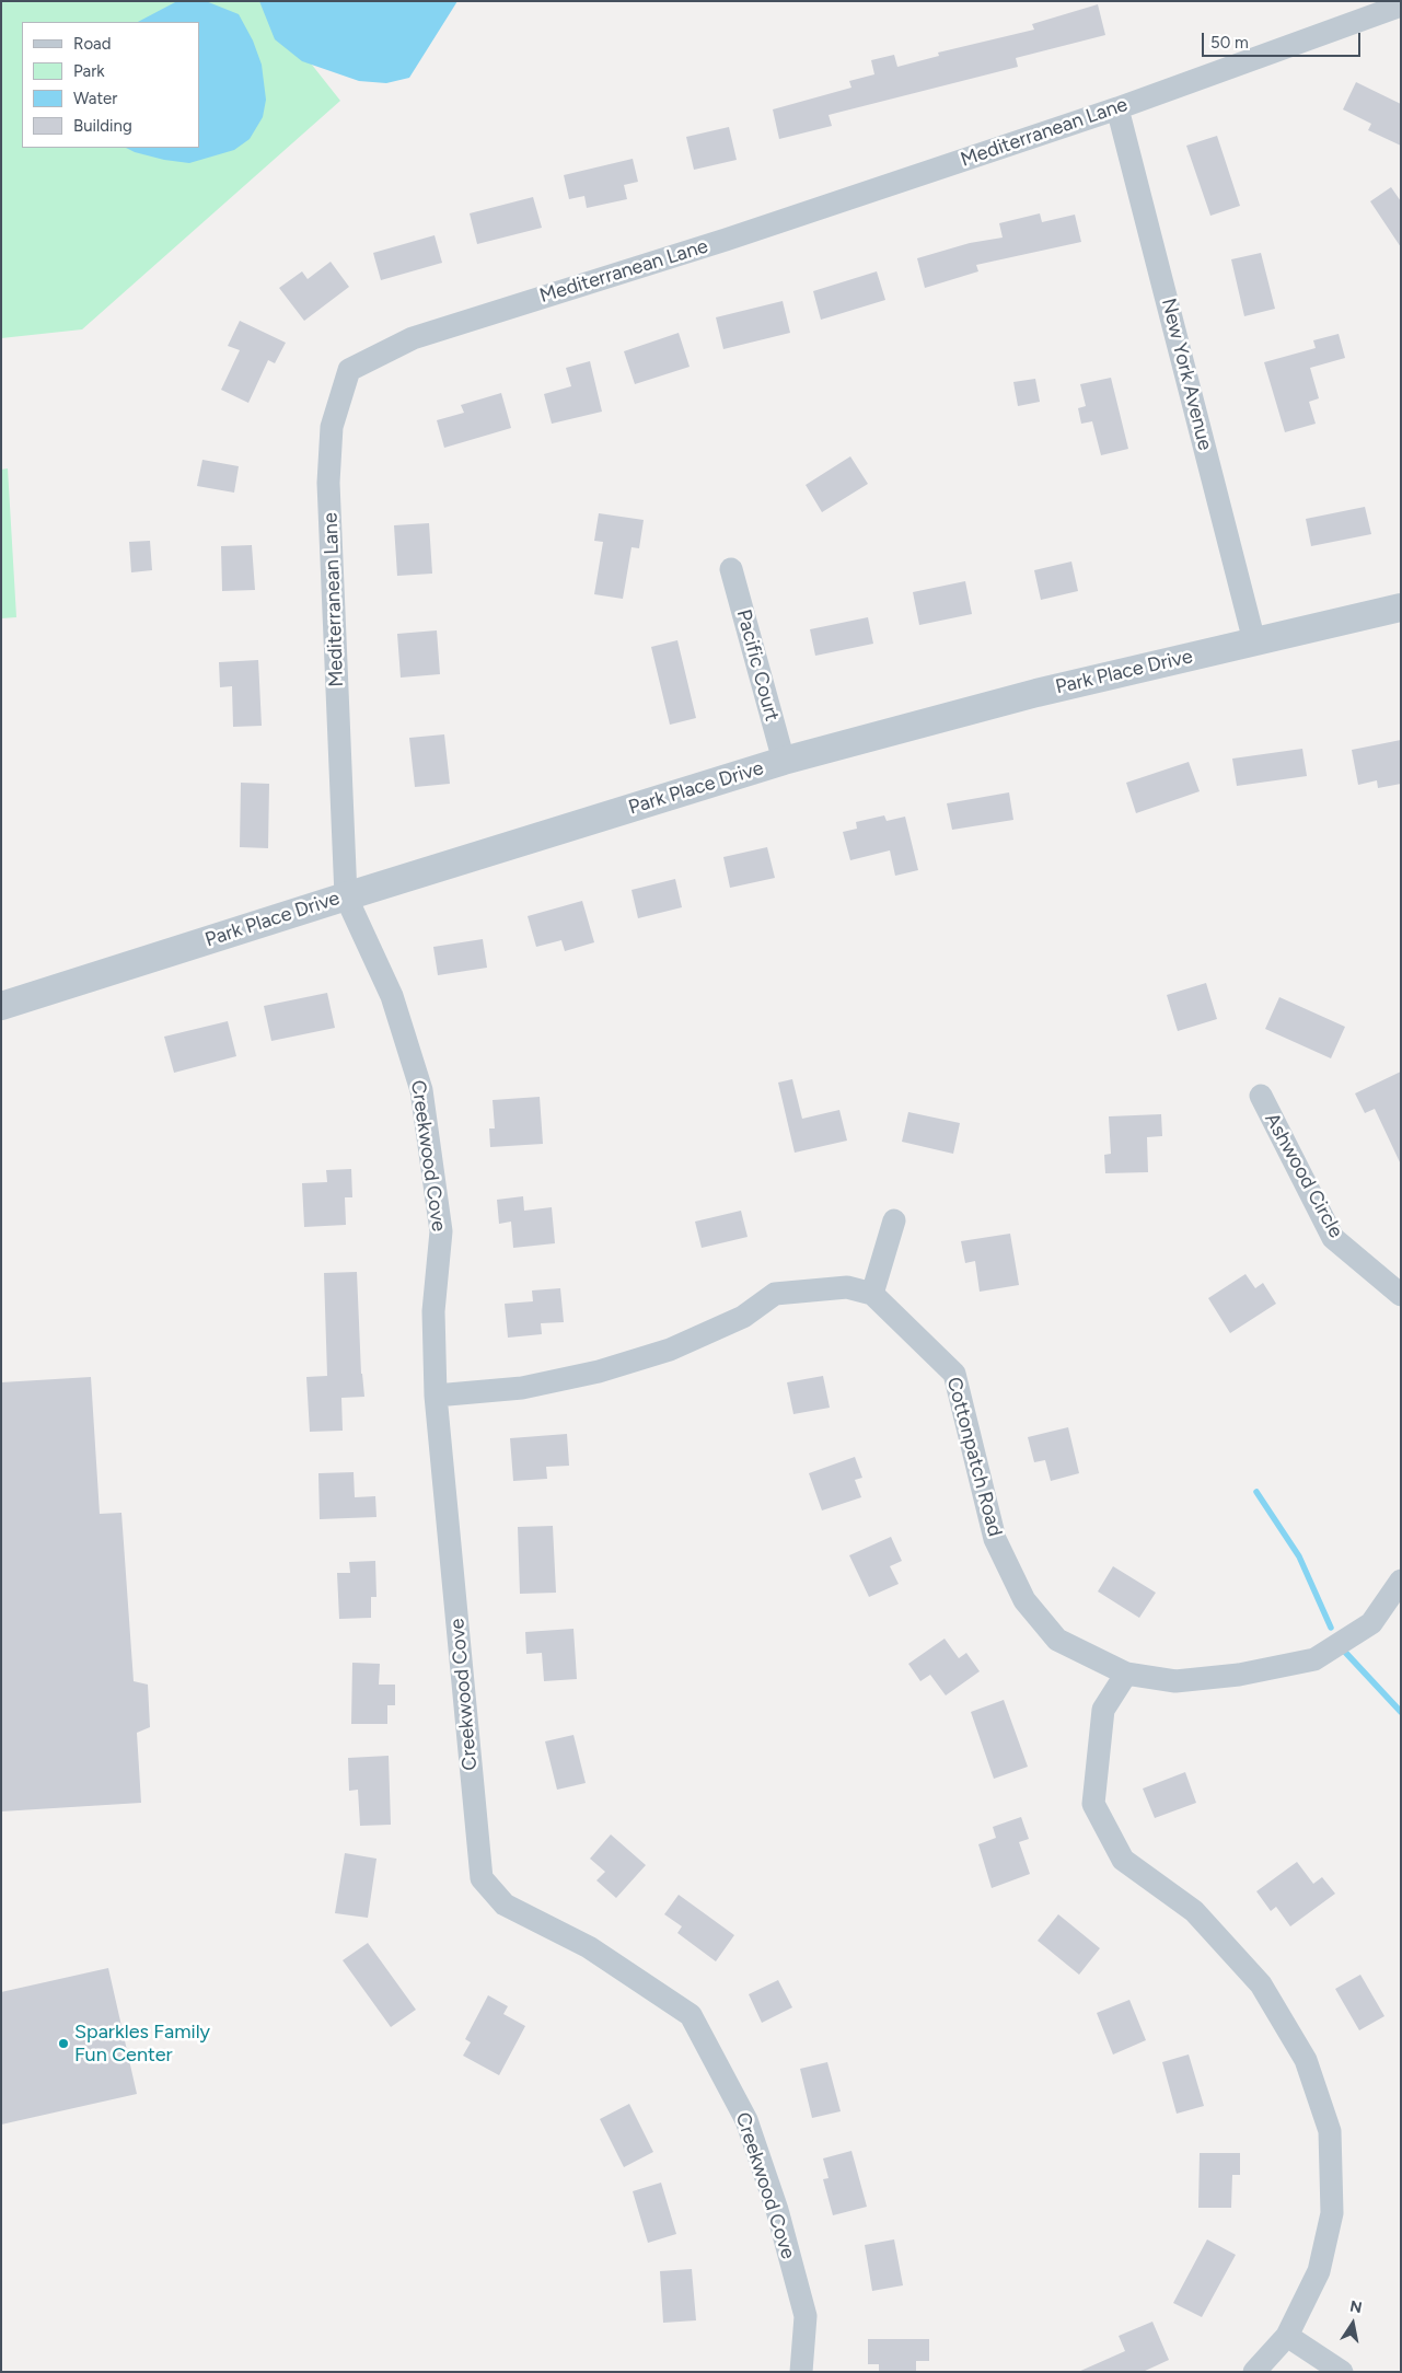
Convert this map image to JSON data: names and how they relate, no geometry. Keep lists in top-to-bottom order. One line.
{"streets":{"street":["Mediterranean Lane","New York Avenue","Pacific Court","Park Place Drive","Creekwood Cove","Ashwood Circle","Cottonpatch Road"]},"crossings":[["Mediterranean Lane","New York Avenue"],["Mediterranean Lane","Park Place Drive"],["Mediterranean Lane","Creekwood Cove"],["New York Avenue","Park Place Drive"],["Pacific Court","Park Place Drive"],["Park Place Drive","Creekwood Cove"]],"places":["Sparkles Family Fun Center"],"legend":["Road","Park","Water","Building"],"scale_bar":"50 m","north":"top"}
